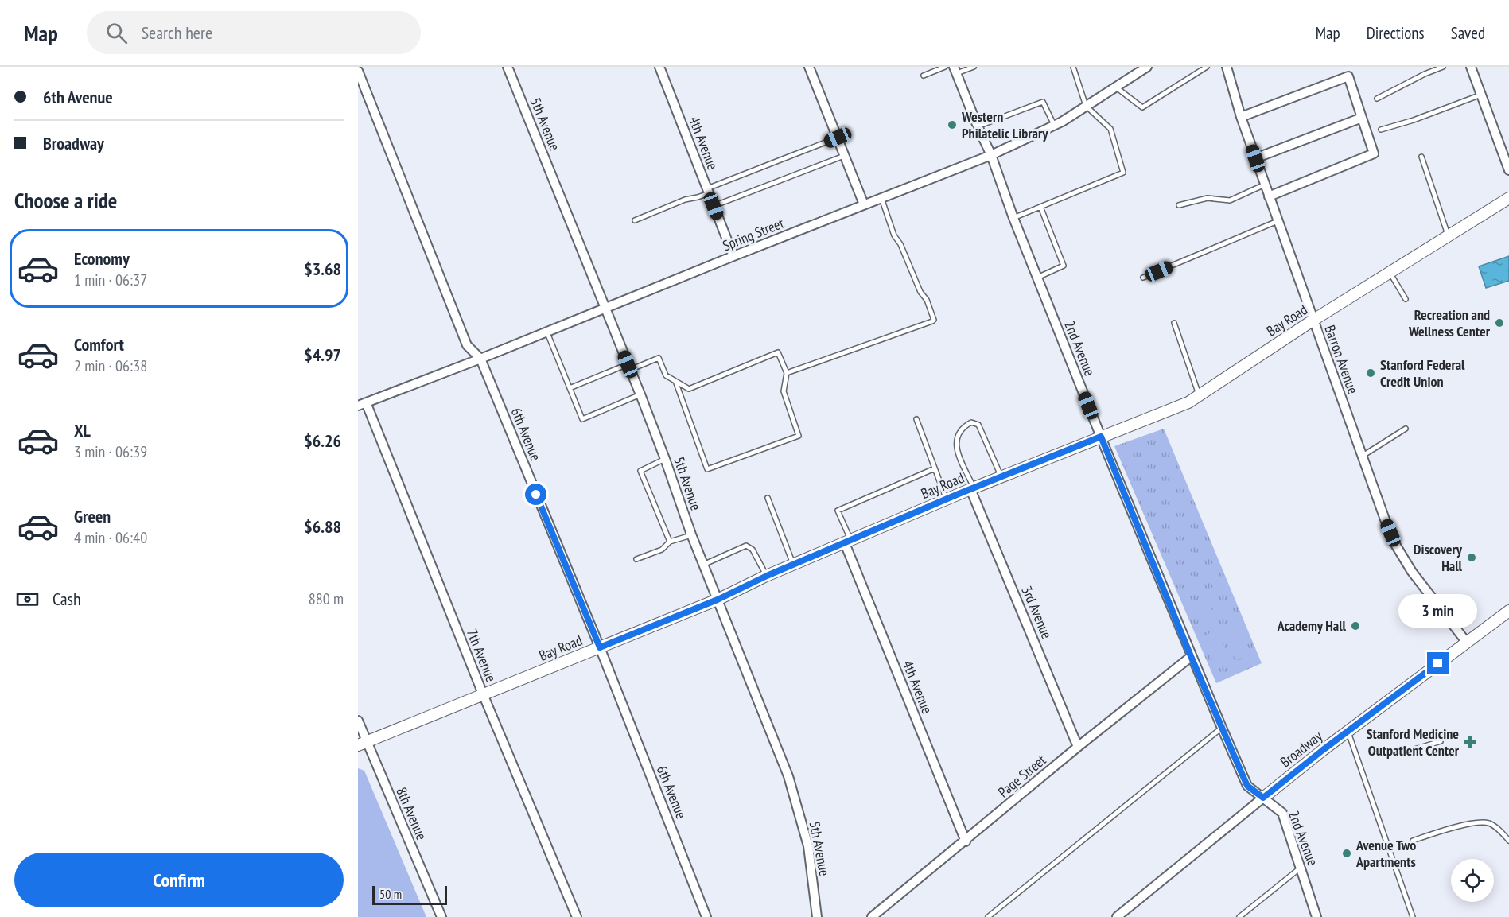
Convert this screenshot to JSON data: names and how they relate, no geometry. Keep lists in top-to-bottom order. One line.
{"streets":{"street":["5th Avenue","4th Avenue","Spring Street","Bay Road","2nd Avenue","Barron Avenue","6th Avenue","3rd Avenue","7th Avenue","Broadway","Page Street","8th Avenue"]},"crossings":[["5th Avenue","Spring Street"],["5th Avenue","Bay Road"],["4th Avenue","Spring Street"],["4th Avenue","Bay Road"],["4th Avenue","Page Street"],["Spring Street","2nd Avenue"],["Spring Street","6th Avenue"],["Spring Street","7th Avenue"],["Bay Road","2nd Avenue"],["Bay Road","Barron Avenue"],["Bay Road","6th Avenue"],["Bay Road","3rd Avenue"],["Bay Road","7th Avenue"],["Bay Road","8th Avenue"],["2nd Avenue","Broadway"],["2nd Avenue","Page Street"],["Barron Avenue","Broadway"],["3rd Avenue","Page Street"]],"places":{"other":["Western Philatelic Library","Recreation and Wellness Center","Stanford Federal Credit Union","Discovery Hall","Academy Hall","Avenue Two Apartments"],"health":["Stanford Medicine Outpatient Center"]},"scale_bar":"50 m","page":{"header":"Map","search":"Search here","nav":["Map","Directions","Saved"],"banner":["6th Avenue","Broadway"],"heading":"Choose a ride","list":[{"name":"Economy","note":"1 min · 06:37","value":"$3.68"},{"name":"Comfort","note":"2 min · 06:38","value":"$4.97"},{"name":"XL","note":"3 min · 06:39","value":"$6.26"},{"name":"Green","note":"4 min · 06:40","value":"$6.88"}],"pay":["Cash","880 m"],"bubble":"3 min","buttons":"Confirm","scale":"50 m"}}
